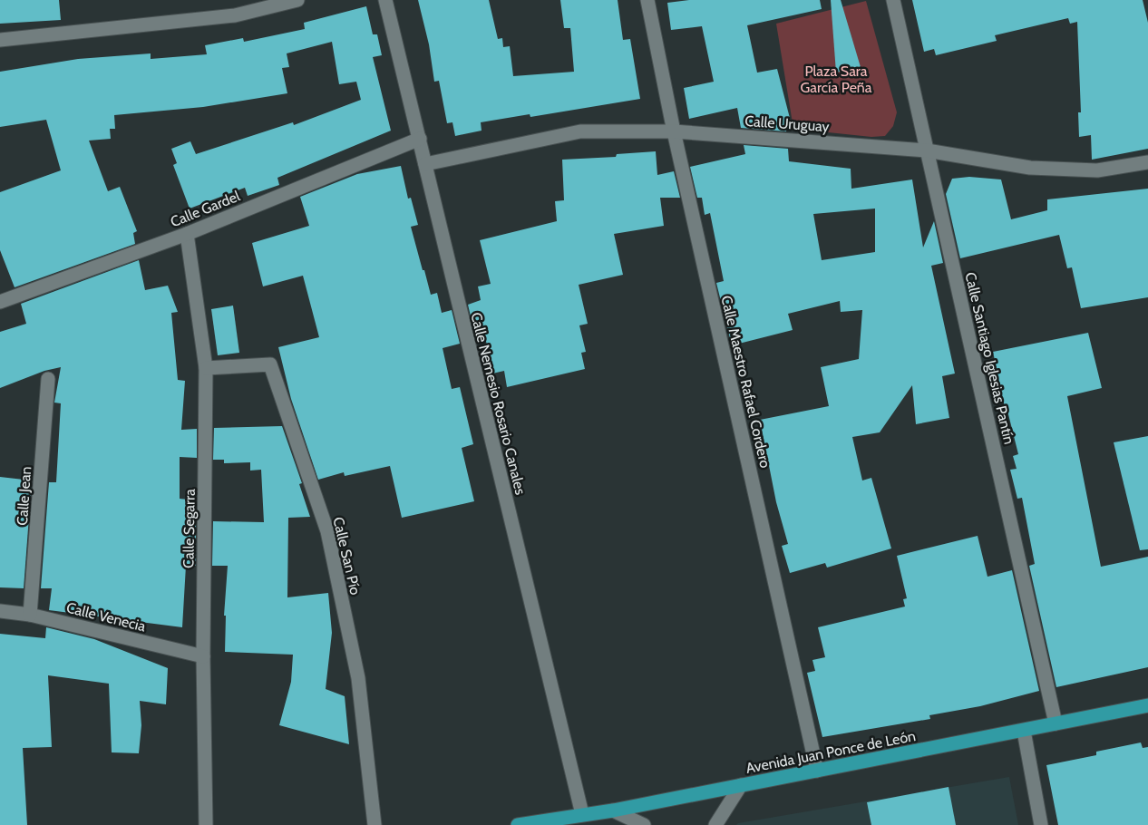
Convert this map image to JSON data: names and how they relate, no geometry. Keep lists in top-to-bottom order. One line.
{"streets":{"main road":["Avenida Juan Ponce de León"],"street":["Calle Uruguay","Calle Gardel","Calle Santiago Iglesias Pantín","Calle Maestro Rafael Cordero","Calle Nemesio Rosario Canales","Calle Jean","Calle Segarra","Calle San Pío","Calle Venecia"]},"crossings":[["Calle Uruguay","Calle Santiago Iglesias Pantín"],["Calle Uruguay","Calle Maestro Rafael Cordero"],["Calle Uruguay","Calle Nemesio Rosario Canales"],["Calle Gardel","Calle Nemesio Rosario Canales"],["Calle Gardel","Calle Segarra"],["Calle Santiago Iglesias Pantín","Avenida Juan Ponce de León"],["Calle Maestro Rafael Cordero","Avenida Juan Ponce de León"],["Calle Nemesio Rosario Canales","Avenida Juan Ponce de León"],["Calle Jean","Calle Venecia"],["Calle Segarra","Calle San Pío"],["Calle Segarra","Calle Venecia"]],"parks":["Plaza Sara García Peña"]}
